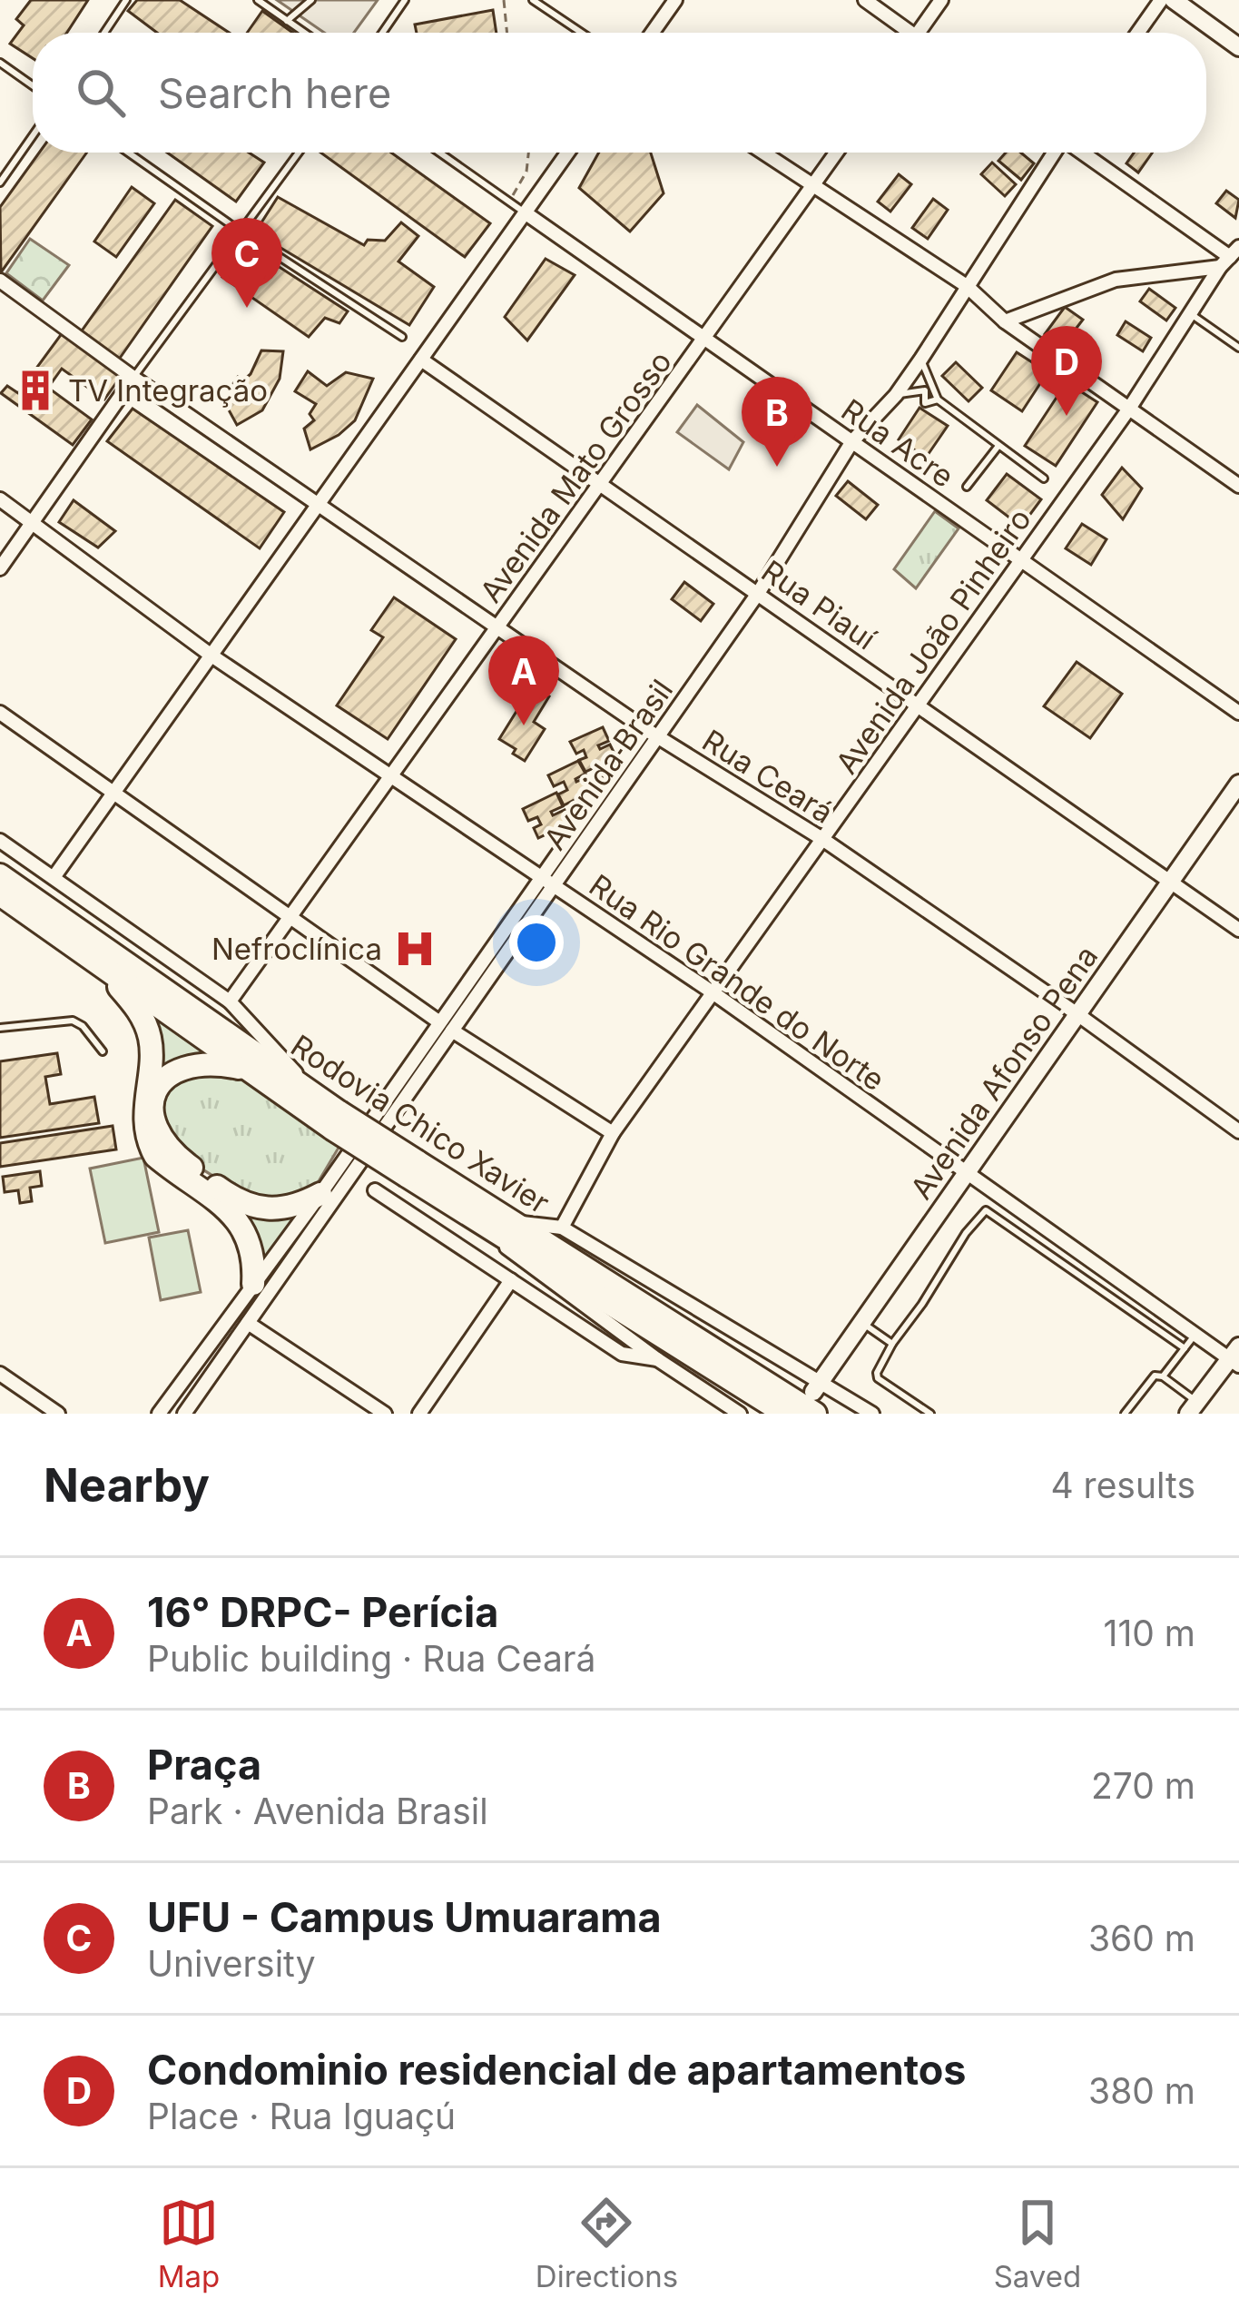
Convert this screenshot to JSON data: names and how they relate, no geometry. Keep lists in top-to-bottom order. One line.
{"streets":{"highway":["Rodovia Chico Xavier"],"street":["Rua Acre","Avenida Mato Grosso","Rua Piauí","Avenida João Pinheiro","Avenida Brasil","Rua Ceará","Rua Rio Grande do Norte","Avenida Afonso Pena"]},"crossings":[["Rua Acre","Avenida Mato Grosso"],["Rua Acre","Avenida João Pinheiro"],["Rua Acre","Avenida Brasil"],["Avenida Mato Grosso","Rua Piauí"],["Avenida Mato Grosso","Rua Ceará"],["Avenida Mato Grosso","Rua Rio Grande do Norte"],["Rua Piauí","Avenida João Pinheiro"],["Rua Piauí","Avenida Brasil"],["Rua Piauí","Avenida Afonso Pena"],["Avenida João Pinheiro","Rua Ceará"],["Avenida João Pinheiro","Rua Rio Grande do Norte"],["Avenida Brasil","Rua Ceará"],["Avenida Brasil","Rua Rio Grande do Norte"],["Rua Ceará","Avenida Afonso Pena"],["Rua Rio Grande do Norte","Avenida Afonso Pena"],["Avenida Afonso Pena","Rodovia Chico Xavier"]],"places":{"building":["TV Integração"],"hospital":["Nefroclínica"]},"page":{"search":"Search here","pins":["C","D","B","A"],"heading":["Nearby","4 results"],"list":[{"mark":"A","name":"16° DRPC- Perícia","note":"Public building · Rua Ceará","value":"110 m"},{"mark":"B","name":"Praça","note":"Park · Avenida Brasil","value":"270 m"},{"mark":"C","name":"UFU - Campus Umuarama","note":"University","value":"360 m"},{"mark":"D","name":"Condominio residencial de apartamentos","note":"Place · Rua Iguaçú","value":"380 m"}],"nav":["Map","Directions","Saved"]}}
